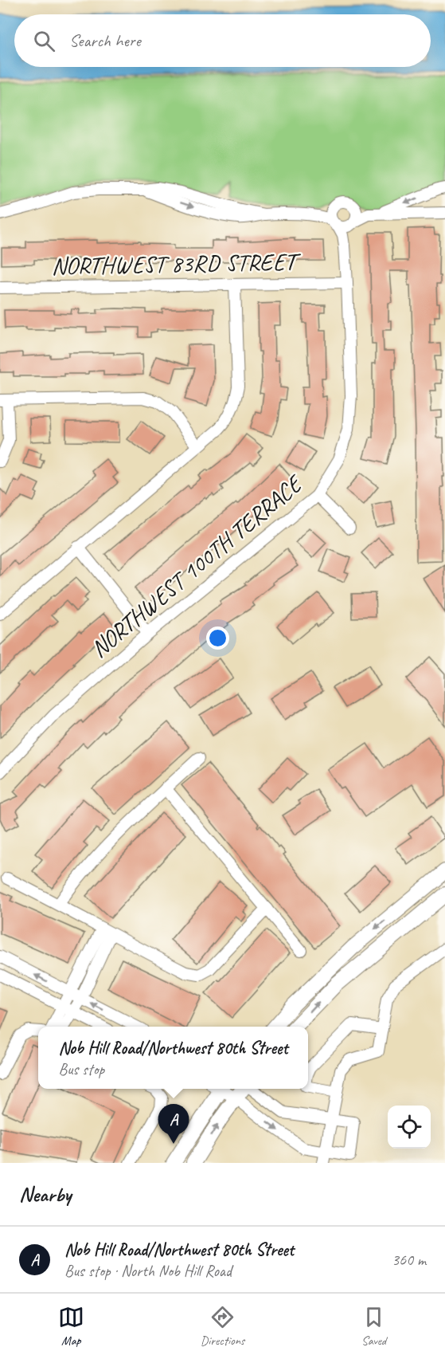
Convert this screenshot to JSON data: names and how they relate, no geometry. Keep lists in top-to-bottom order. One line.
{"streets":{"street":["NORTHWEST 83RD STREET","NORTHWEST 100TH TERRACE"]},"crossings":[["NORTHWEST 83RD STREET","NORTHWEST 100TH TERRACE"]],"page":{"search":"Search here","popup":["Nob Hill Road/Northwest 80th Street","Bus stop"],"pins":"A","heading":"Nearby","list":[{"mark":"A","name":"Nob Hill Road/Northwest 80th Street","note":"Bus stop · North Nob Hill Road","value":"360 m"}],"nav":["Map","Directions","Saved"]}}
